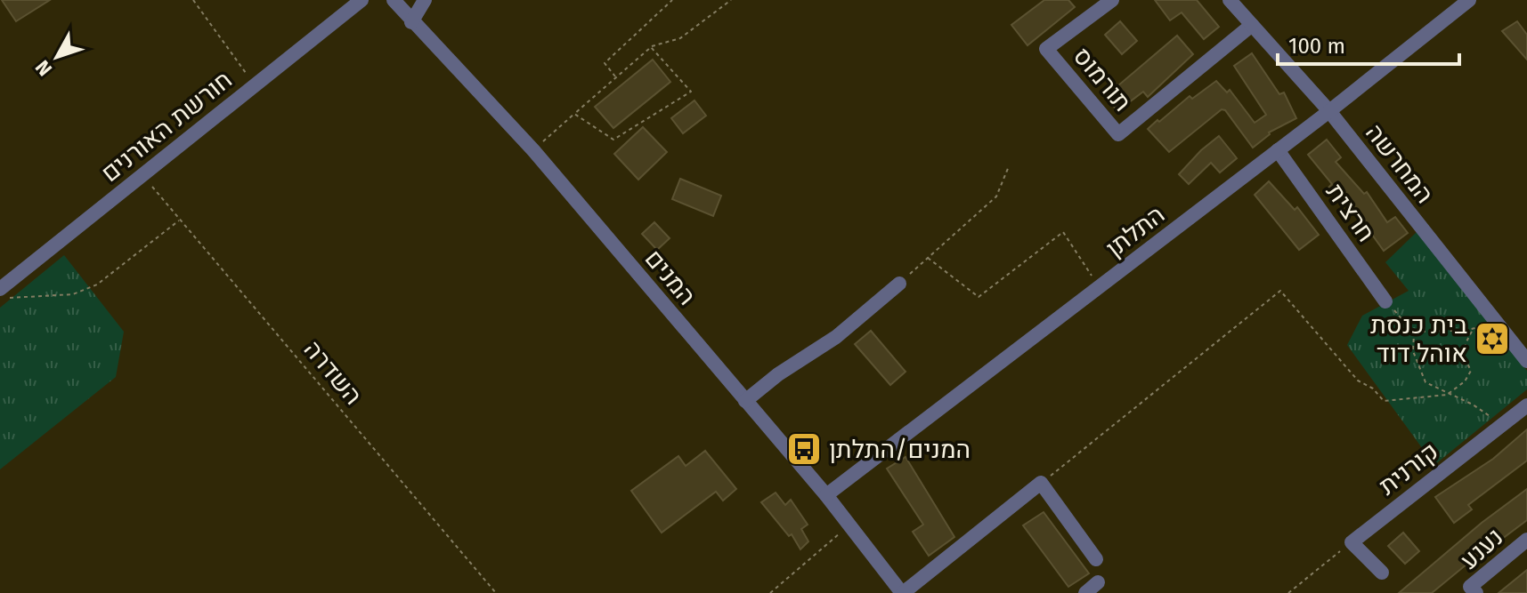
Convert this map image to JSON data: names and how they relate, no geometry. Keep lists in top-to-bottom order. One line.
{"streets":{"street":["תורמוס","חורשת האורנים","המחרשה","חרצית","התלתן","המנים","קורנית","נענע"],"path":["השדרה"]},"crossings":[["תורמוס","המחרשה"],["חורשת האורנים","השדרה"],["המחרשה","התלתן"],["חרצית","התלתן"],["התלתן","המנים"]],"places":{"synagogue":["בית כנסת אוהל דוד"],"bus stop":["המנים/התלתן"]},"scale_bar":"100 m","north":"bottom left"}
